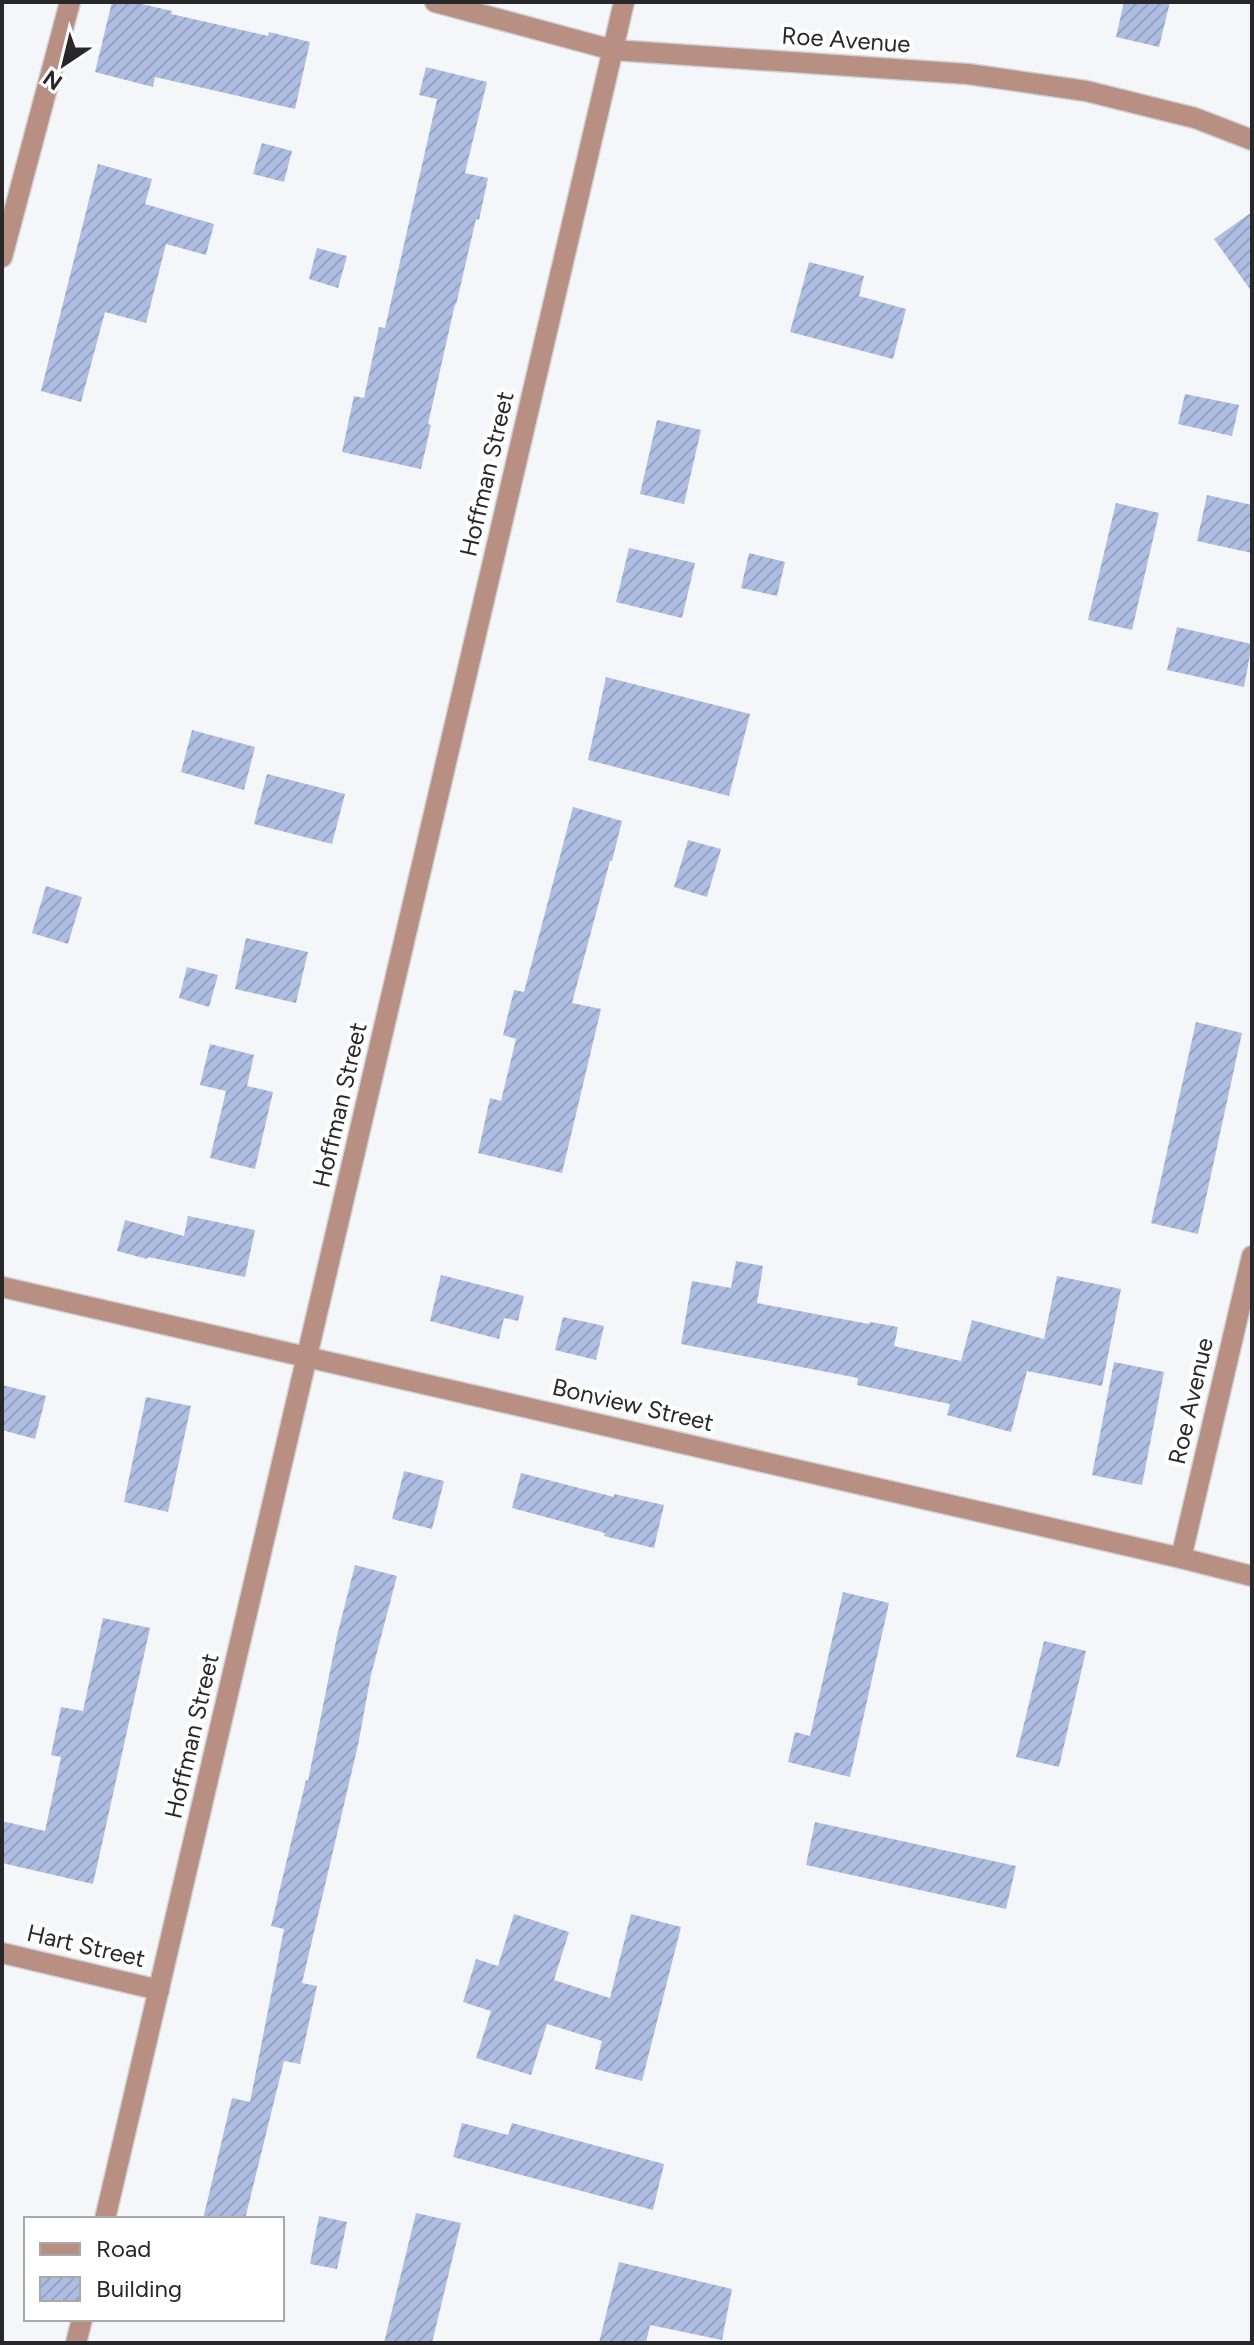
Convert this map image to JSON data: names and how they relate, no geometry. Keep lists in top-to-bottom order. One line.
{"streets":{"street":["Roe Avenue","Hoffman Street","Bonview Street","Hart Street"]},"crossings":[["Roe Avenue","Hoffman Street"],["Roe Avenue","Bonview Street"],["Hoffman Street","Bonview Street"],["Hoffman Street","Hart Street"]],"legend":["Road","Building"],"north":"bottom left"}
